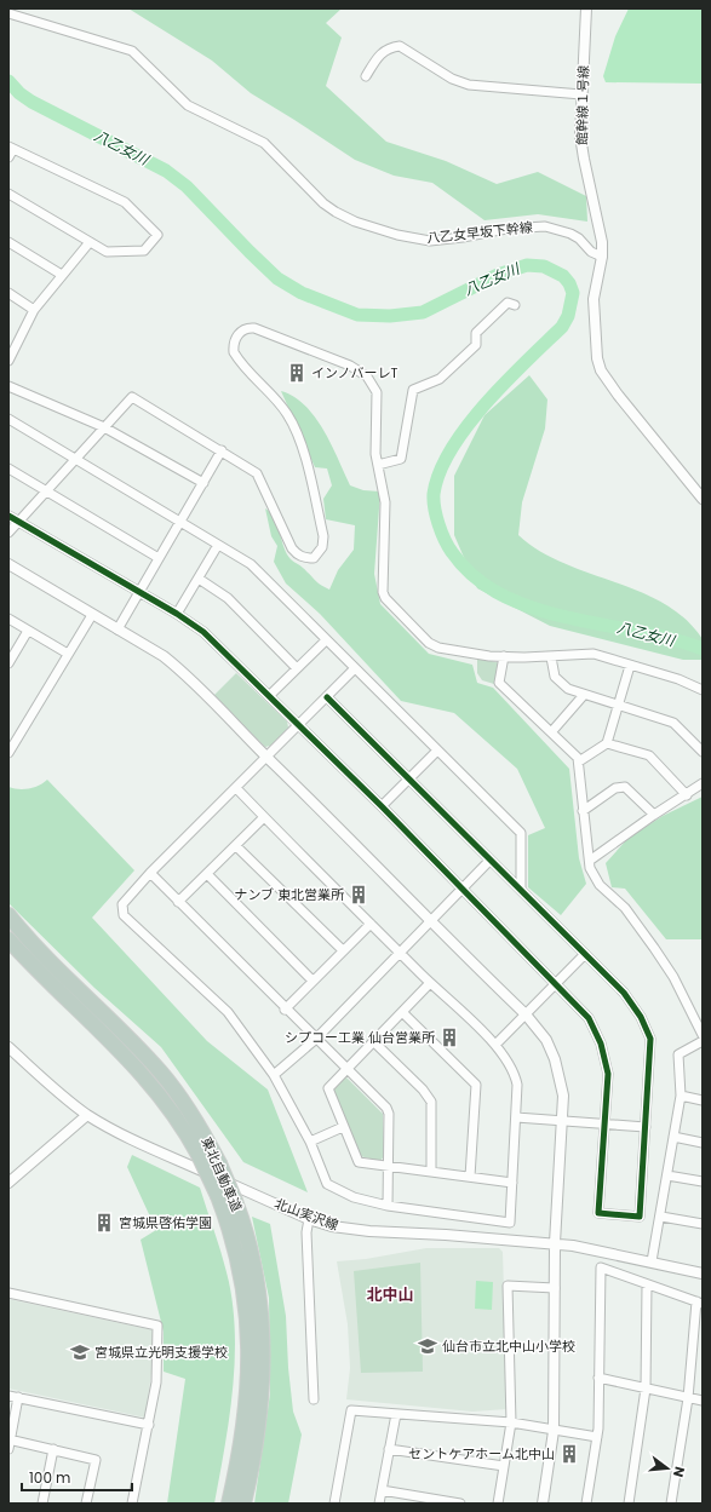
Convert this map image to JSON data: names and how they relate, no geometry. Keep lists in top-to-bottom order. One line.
{"streets":{"highway":["東北自動車道"],"street":["館幹線１号線","八乙女早坂下幹線","北山実沢線"]},"crossings":[["館幹線１号線","八乙女早坂下幹線"]],"districts":["北中山"],"water":["八乙女川"],"places":{"building":["インノバーレT","ナンブ 東北営業所","シプコー工業 仙台営業所","宮城県啓佑学園","セントケアホーム北中山"],"school or university":["仙台市立北中山小学校","宮城県立光明支援学校"]},"scale_bar":"100 m","north":"right"}
